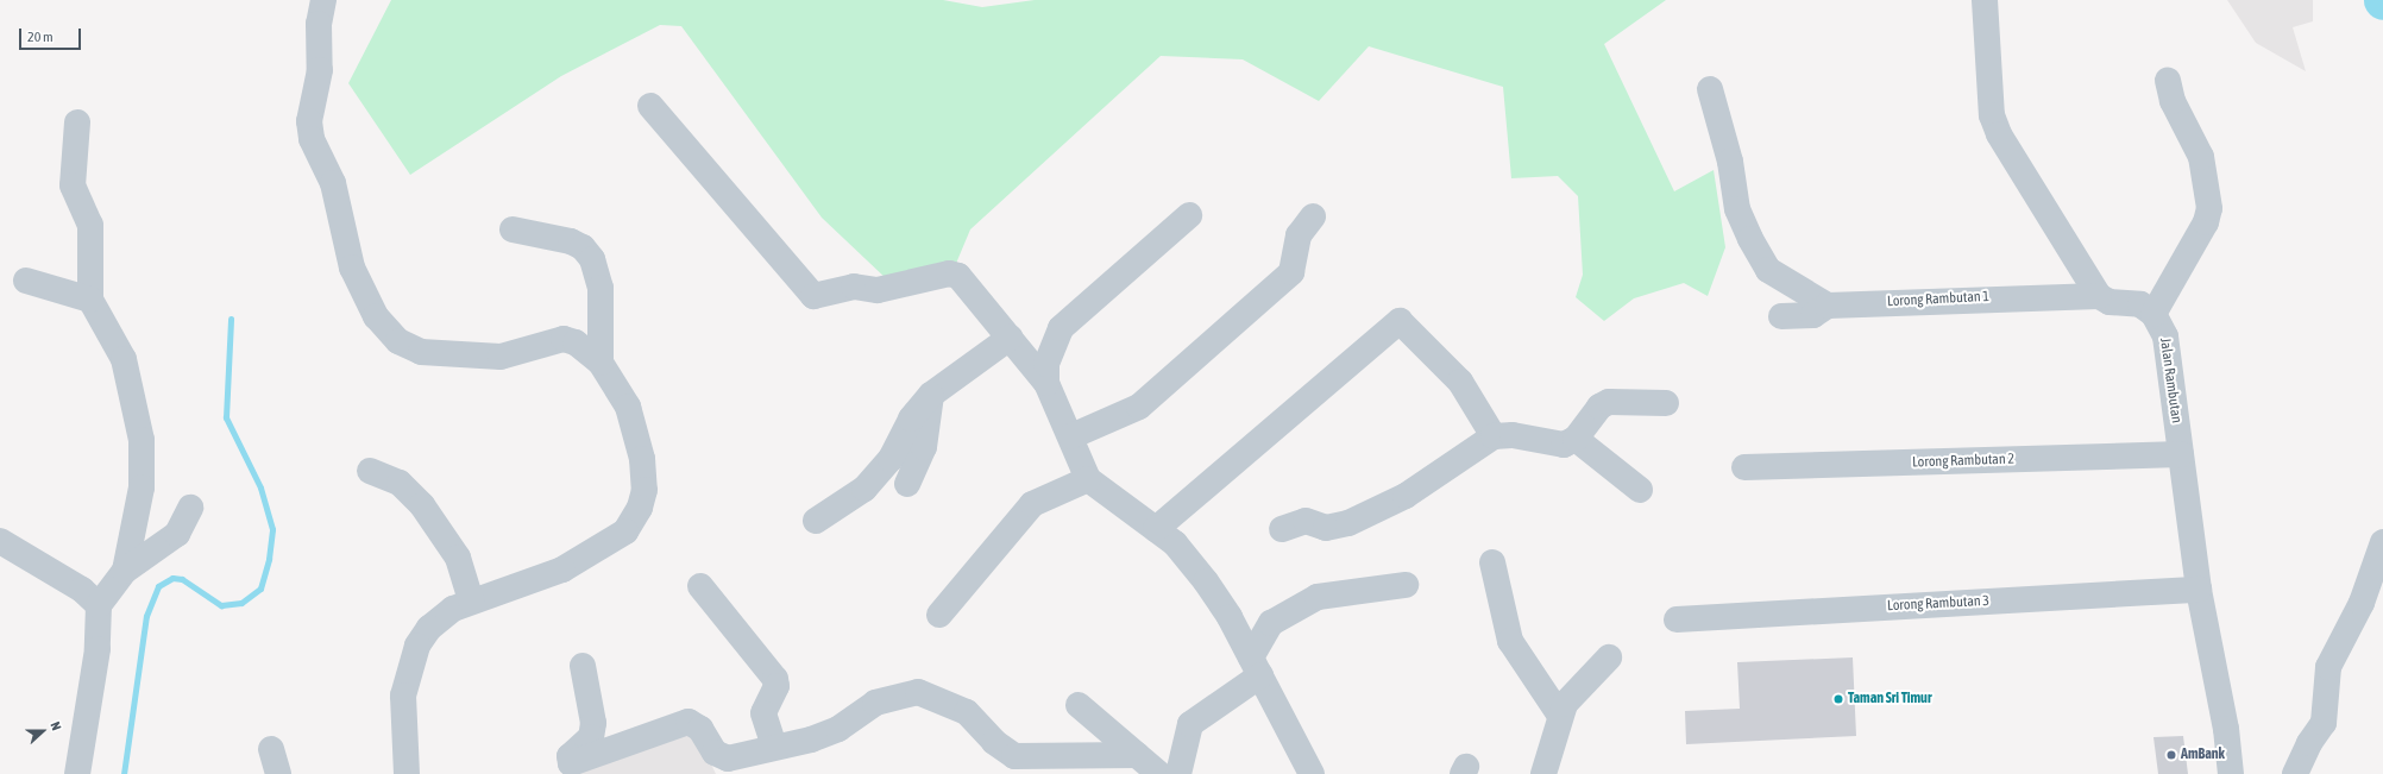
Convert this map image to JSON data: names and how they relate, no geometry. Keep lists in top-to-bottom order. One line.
{"streets":{"street":["Lorong Rambutan 1","Jalan Rambutan","Lorong Rambutan 2","Lorong Rambutan 3"]},"crossings":[["Jalan Rambutan","Lorong Rambutan 2"],["Jalan Rambutan","Lorong Rambutan 3"]],"places":["Taman Sri Timur","AmBank"],"scale_bar":"20 m","north":"right"}
